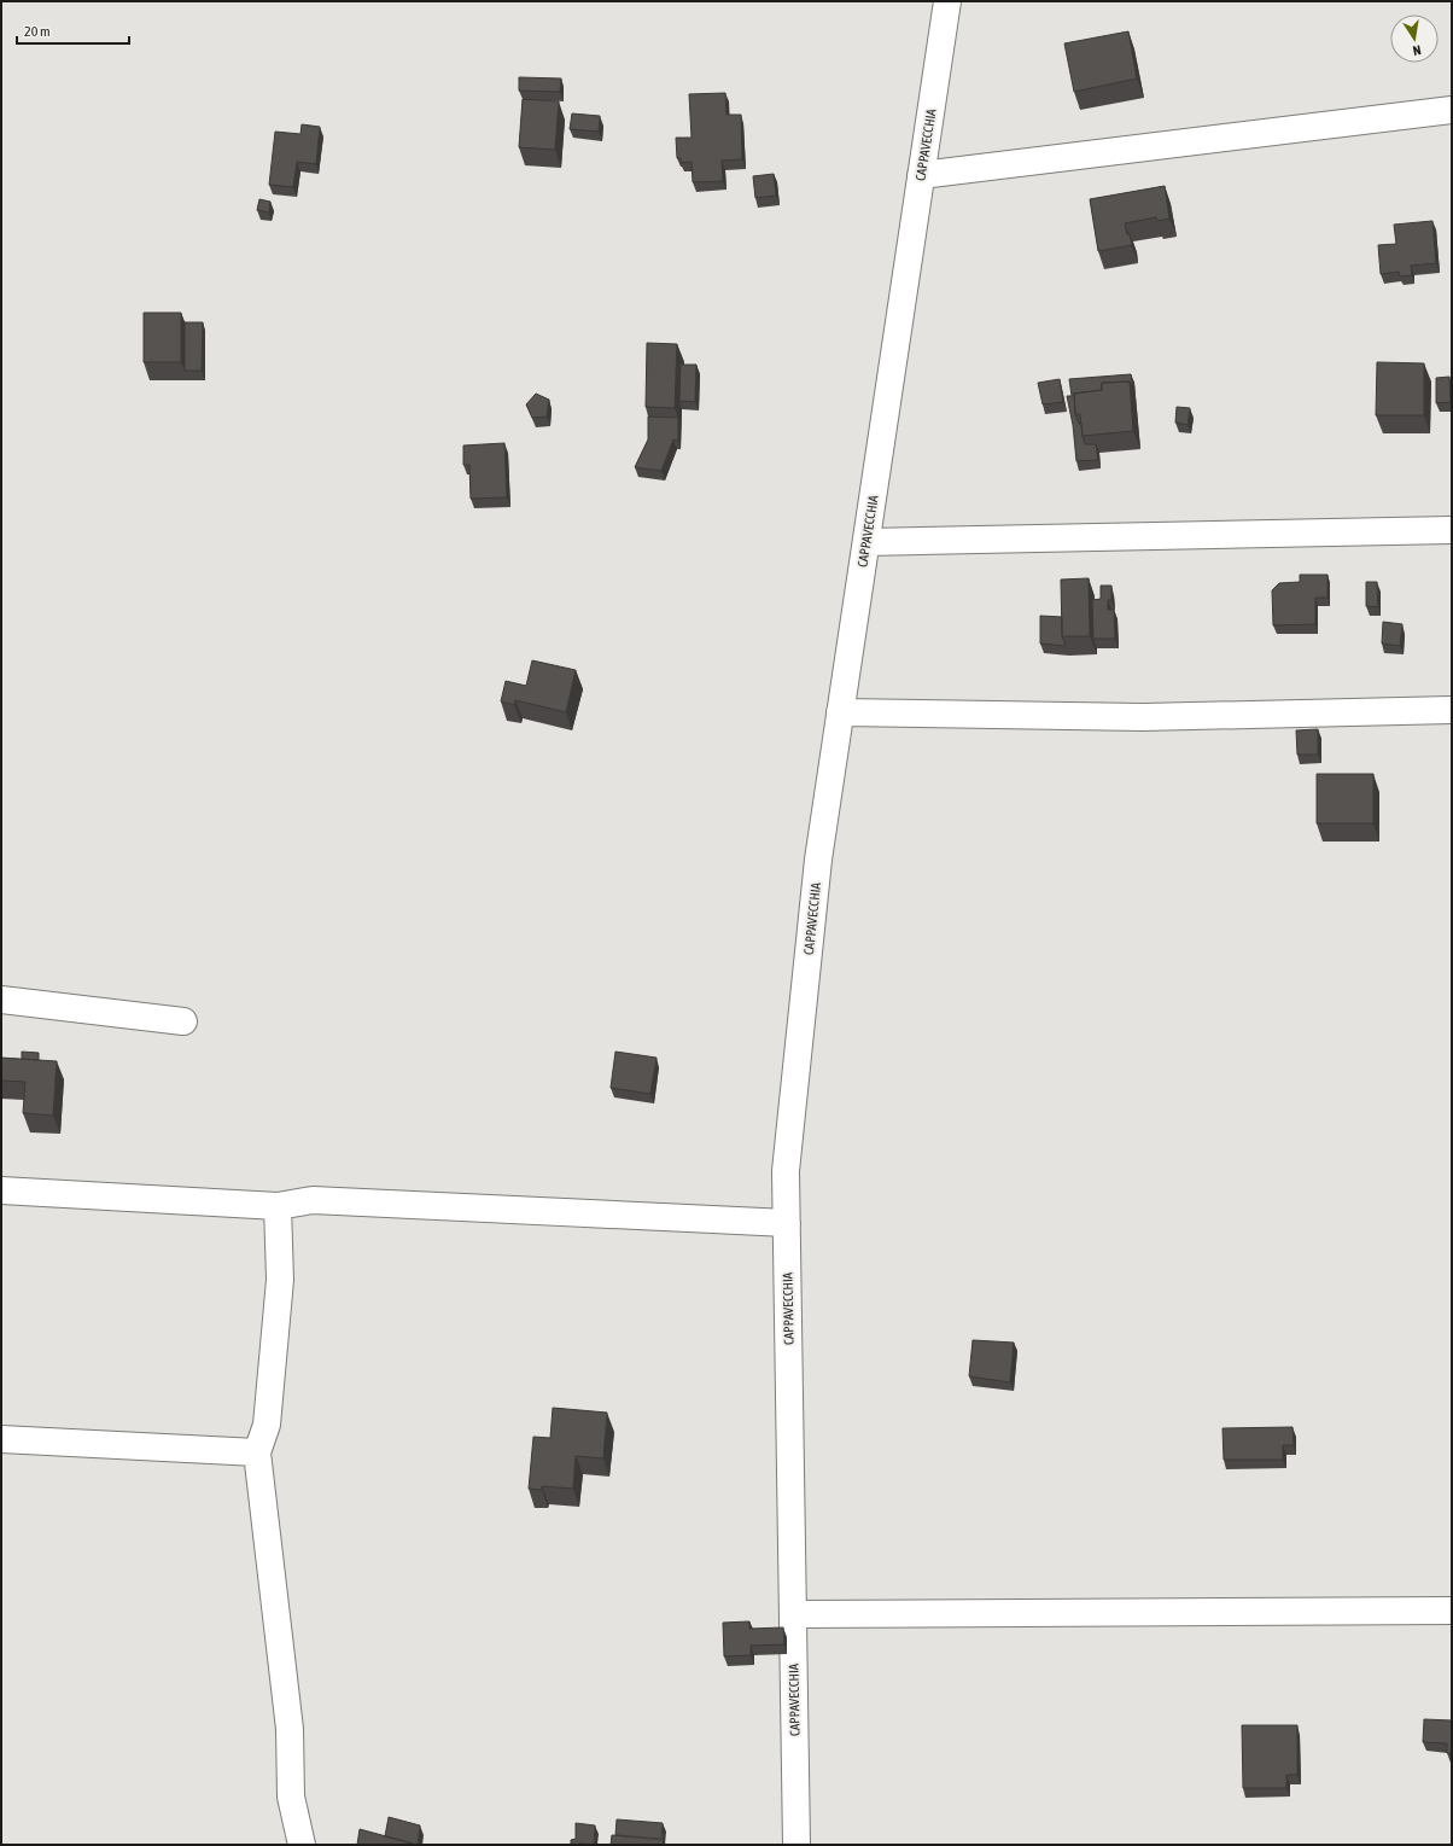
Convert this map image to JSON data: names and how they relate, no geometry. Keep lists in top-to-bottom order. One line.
{"streets":{"street":["CAPPAVECCHIA"]},"scale_bar":"20 m","north":"bottom"}
